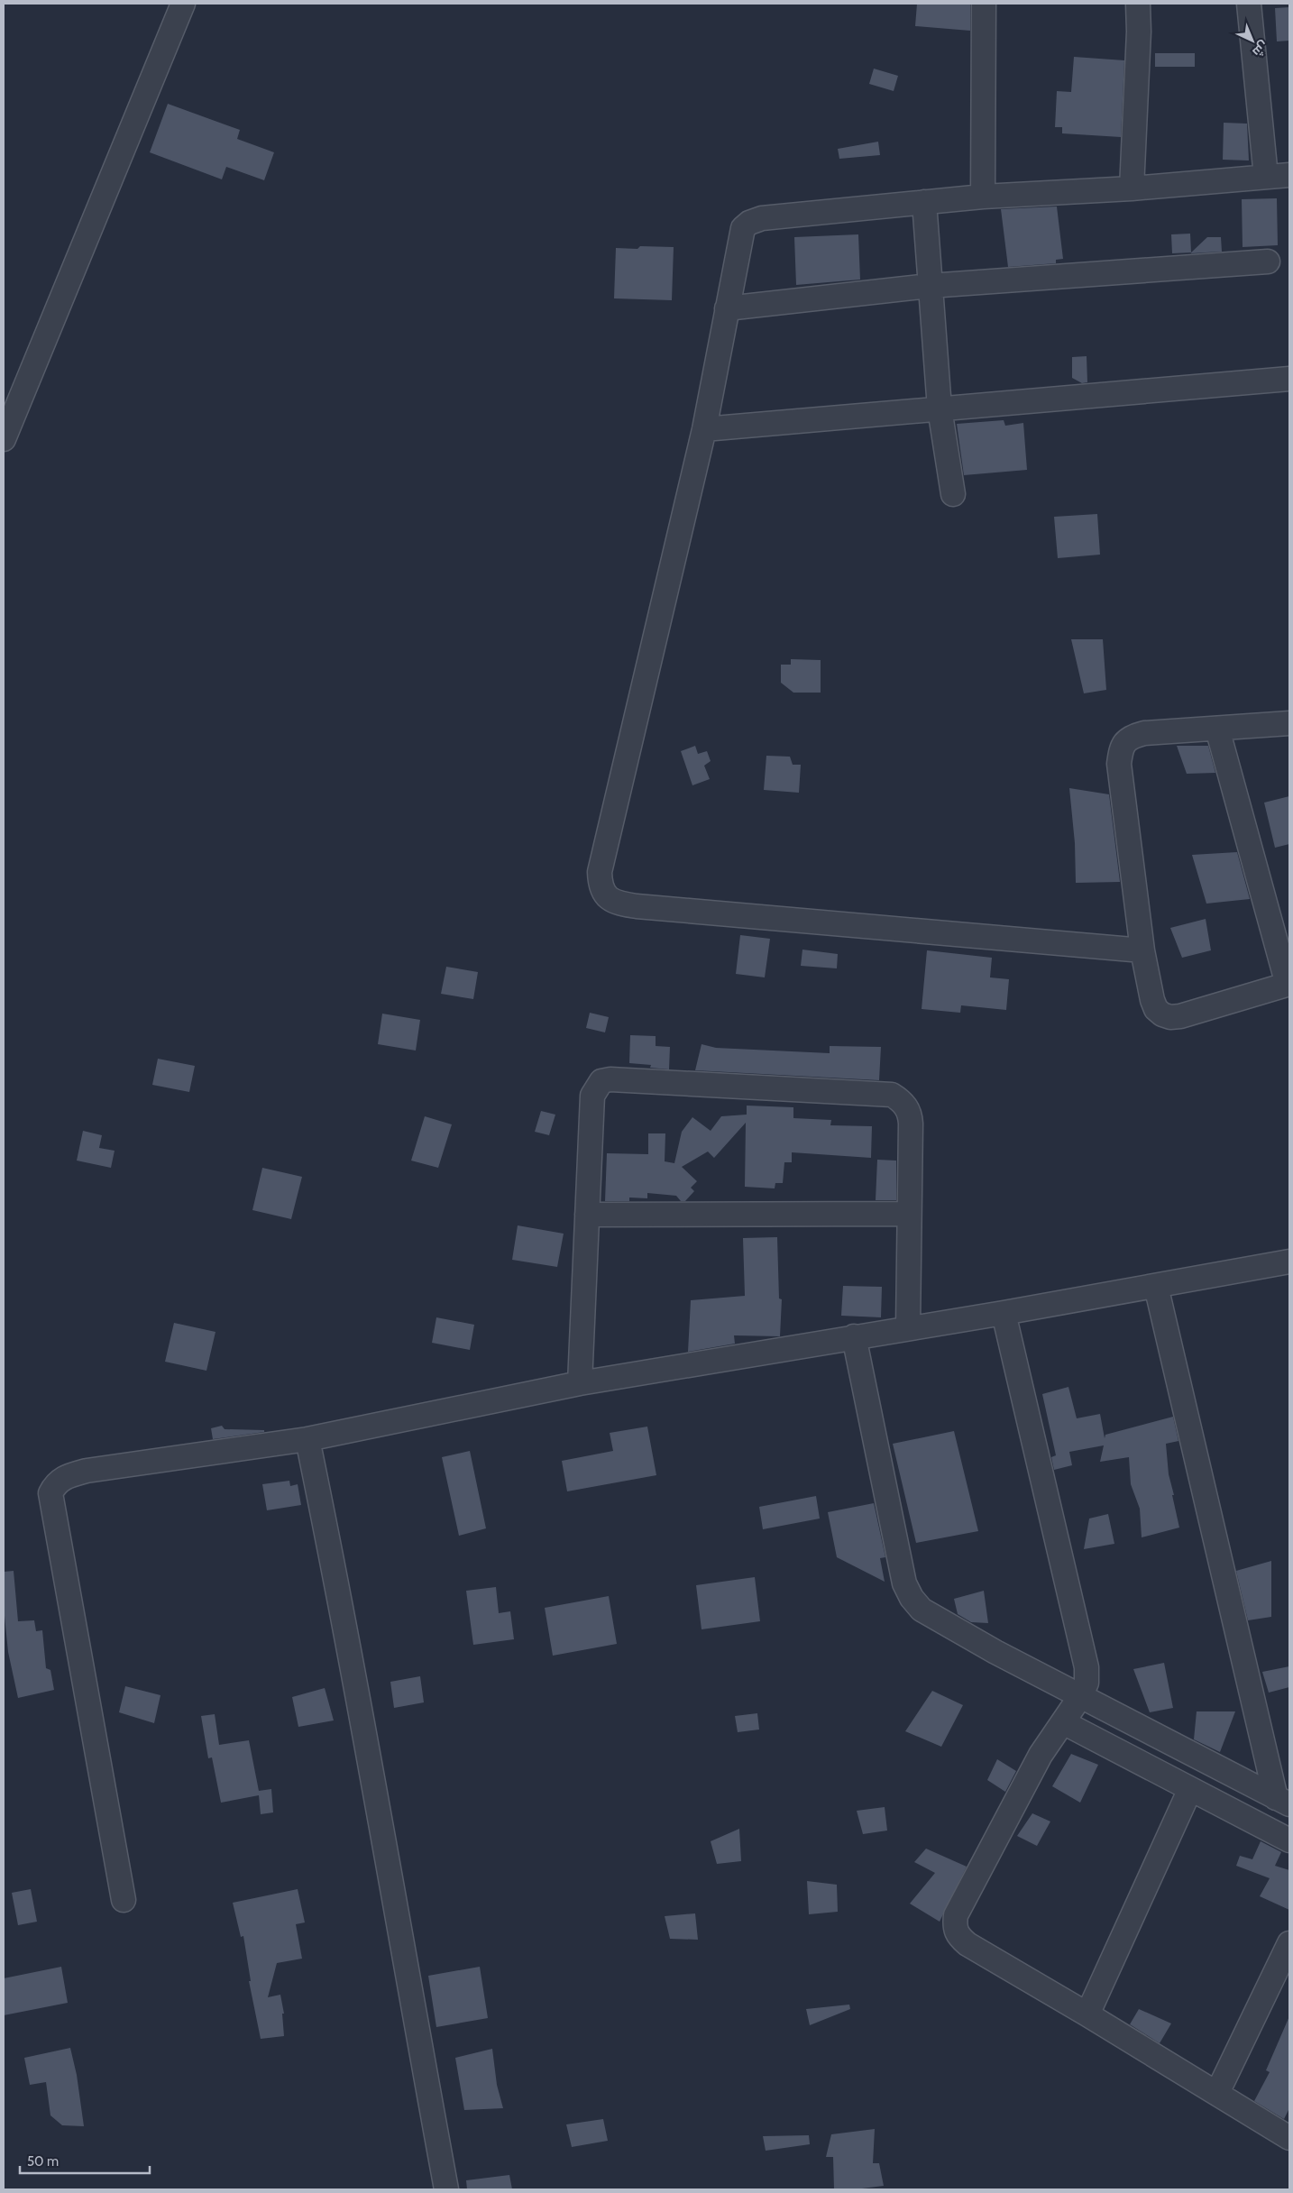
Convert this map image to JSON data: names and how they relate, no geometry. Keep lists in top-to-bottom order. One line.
{"scale_bar":"50 m","north":"bottom right"}
